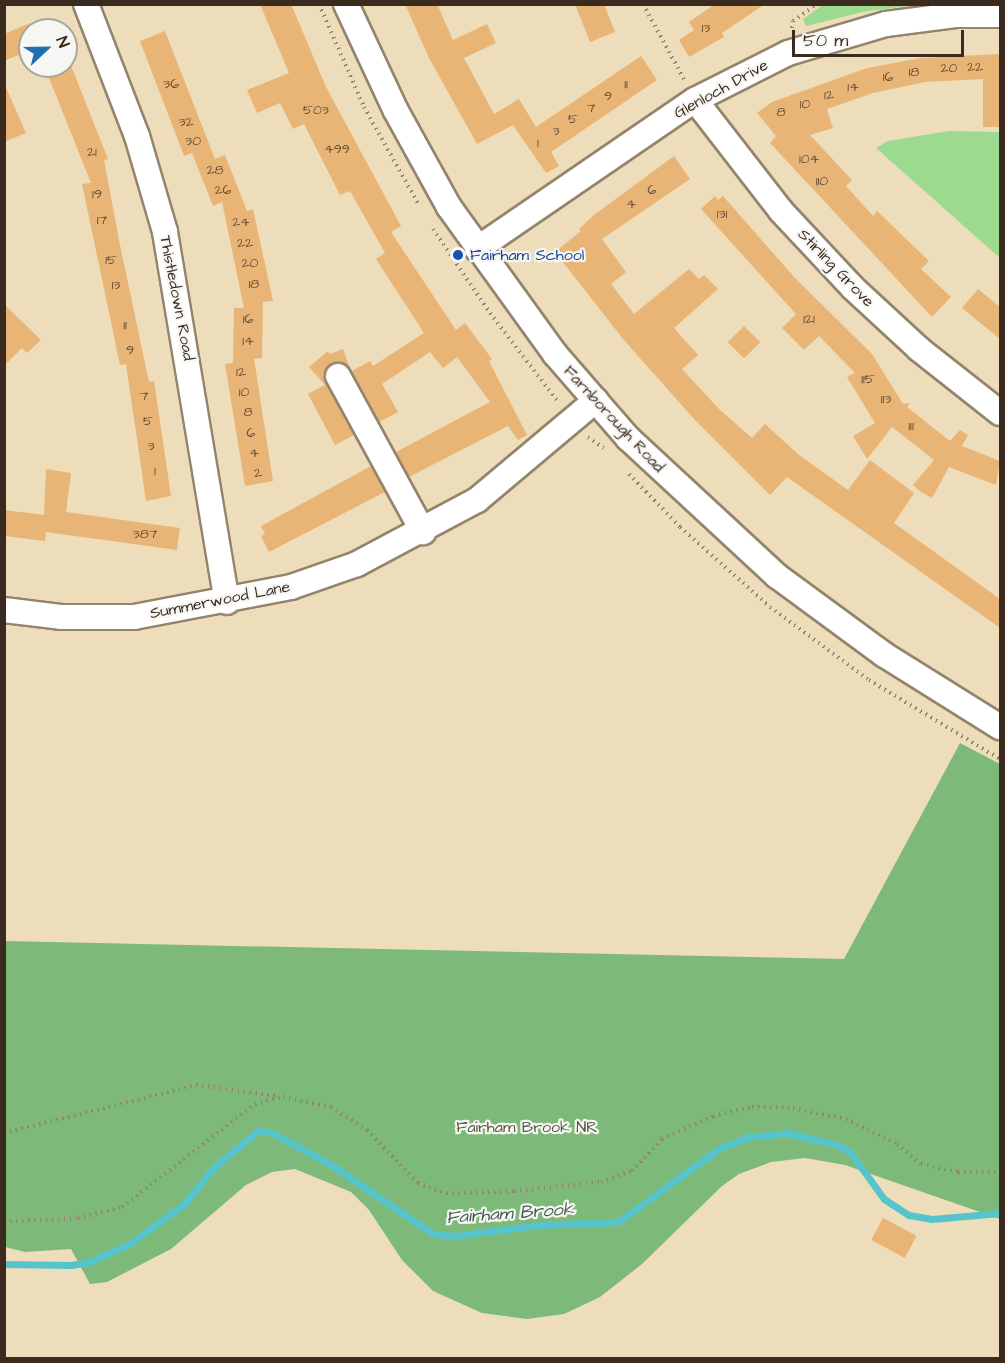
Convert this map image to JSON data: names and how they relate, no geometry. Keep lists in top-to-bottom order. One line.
{"streets":{"street":["Glenloch Drive","Stirling Grove","Thistledown Road","Farnborough Road","Summerwood Lane"]},"crossings":[["Glenloch Drive","Stirling Grove"],["Glenloch Drive","Farnborough Road"],["Thistledown Road","Summerwood Lane"],["Farnborough Road","Summerwood Lane"]],"water":["Fairham Brook"],"parks":["Fairham Brook NR"],"places":["Fairham School"],"house_numbers":["13","22","20","18","16","36","11","14","12","9","10","7","503","8","5","32","3","30","1","499","21","104","28","110","26","6","19","4","131","17","24","22","15","20","18","13","16","121","11","14","9","12","115","10","7","113","8","5","111","6","3","4","1","2","387"],"scale_bar":"50 m","north":"right"}
